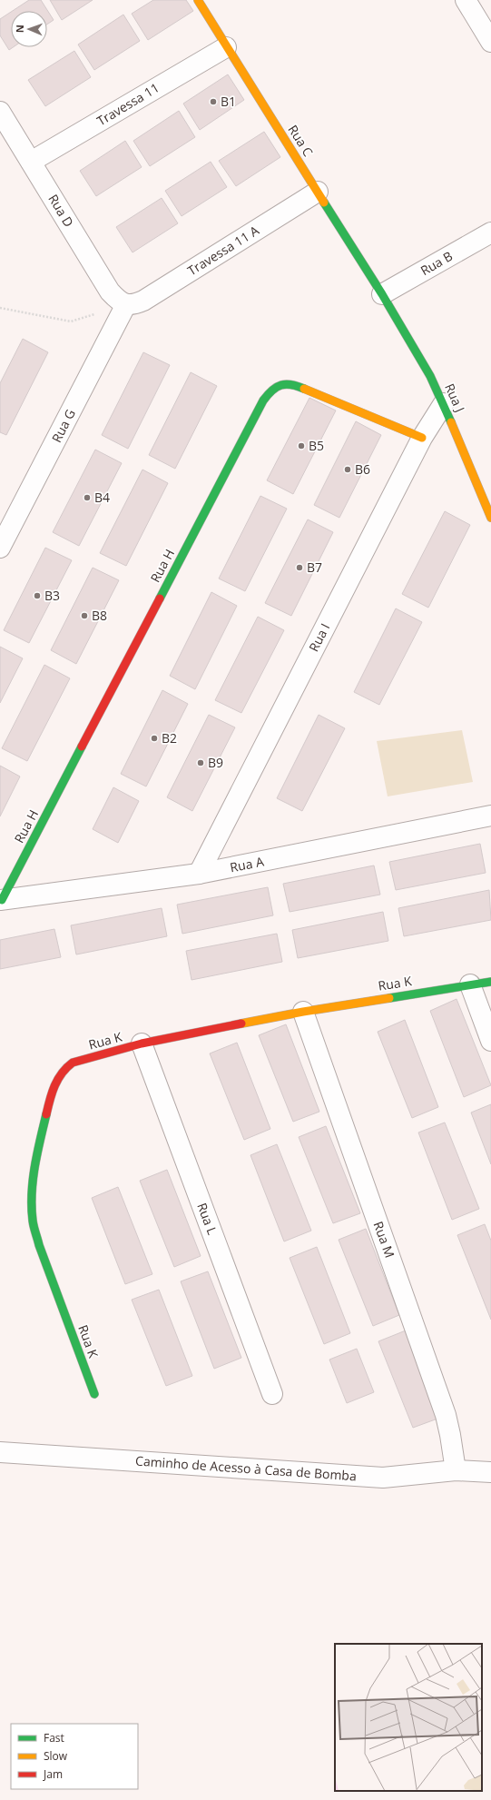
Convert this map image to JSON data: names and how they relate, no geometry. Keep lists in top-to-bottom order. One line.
{"streets":{"street":["Travessa 11","Rua C","Rua D","Travessa 11 A","Rua B","Rua J","Rua G","Rua H","Rua I","Rua A","Rua K","Rua L","Rua M","Caminho de Acesso à Casa de Bomba"]},"crossings":[["Travessa 11","Rua C"],["Travessa 11","Rua D"],["Rua C","Travessa 11 A"],["Rua C","Rua B"],["Rua C","Rua J"],["Rua D","Travessa 11 A"],["Rua D","Rua G"],["Travessa 11 A","Rua G"],["Rua B","Rua J"],["Rua J","Rua I"],["Rua H","Rua I"],["Rua H","Rua A"],["Rua I","Rua A"],["Rua K","Rua L"],["Rua K","Rua M"],["Rua M","Caminho de Acesso à Casa de Bomba"]],"places":["B1","B5","B6","B4","B7","B3","B8","B2","B9"],"legend":["Fast","Slow","Jam"],"north":"left"}
